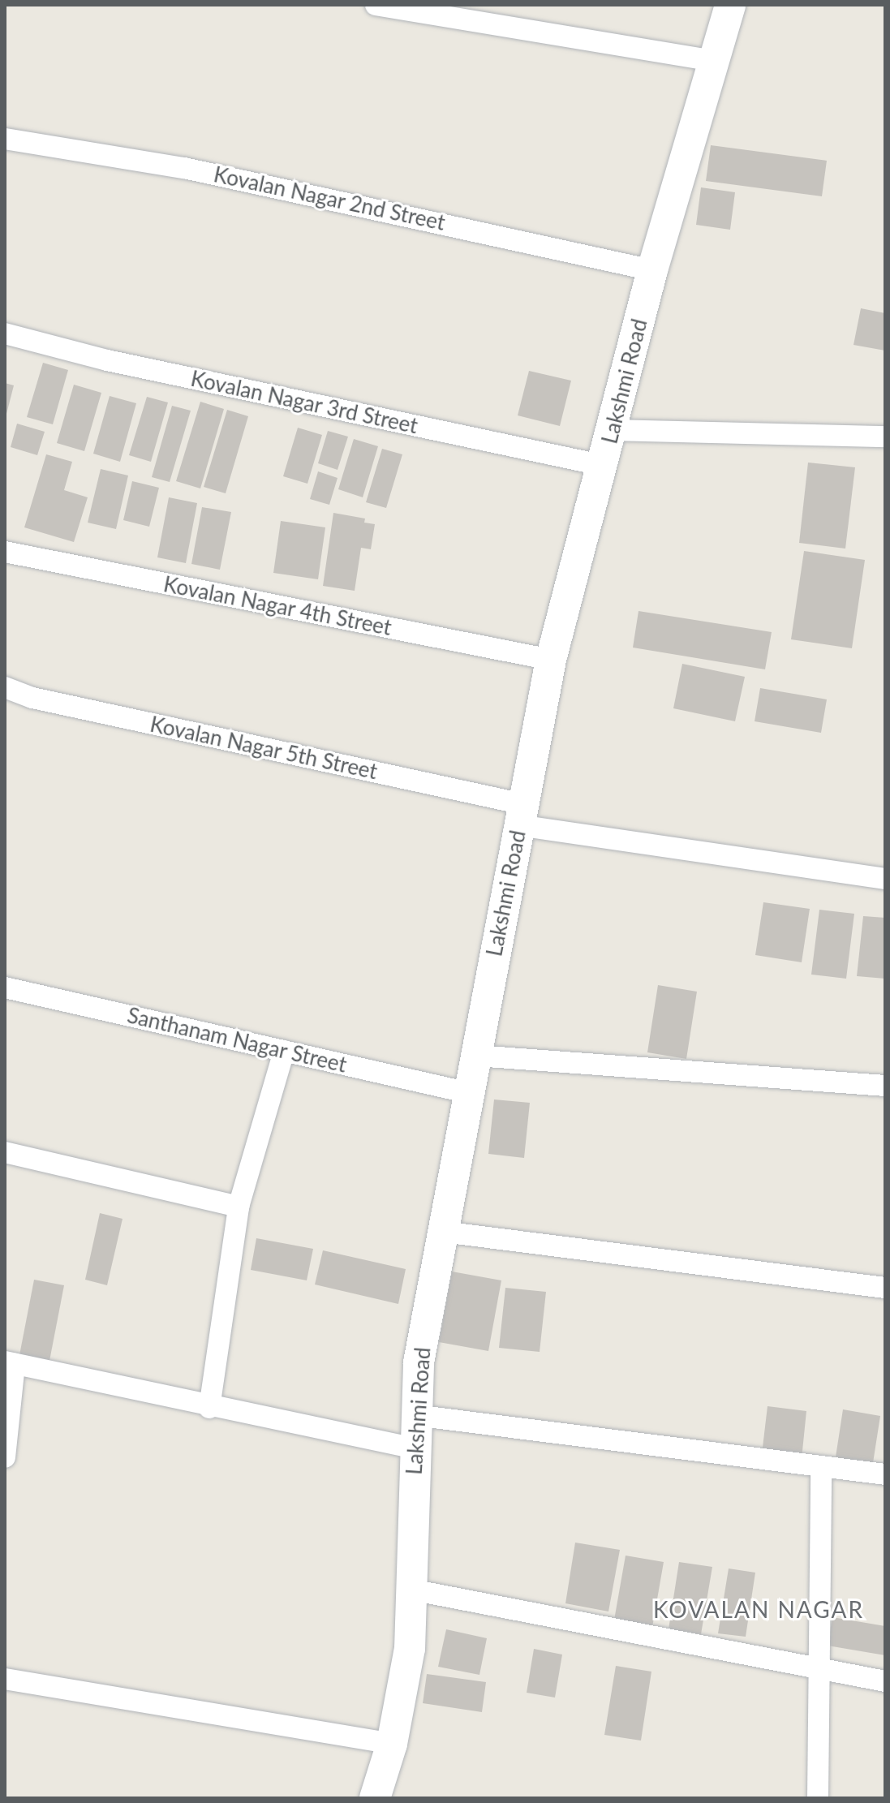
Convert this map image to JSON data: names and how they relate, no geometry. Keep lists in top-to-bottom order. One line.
{"streets":{"street":["Kovalan Nagar 2nd Street","Lakshmi Road","Kovalan Nagar 3rd Street","Kovalan Nagar 4th Street","Kovalan Nagar 5th Street","Santhanam Nagar Street"]},"crossings":[["Kovalan Nagar 2nd Street","Lakshmi Road"],["Lakshmi Road","Kovalan Nagar 3rd Street"],["Lakshmi Road","Kovalan Nagar 4th Street"],["Lakshmi Road","Kovalan Nagar 5th Street"],["Lakshmi Road","Santhanam Nagar Street"]],"districts":["KOVALAN NAGAR"]}
